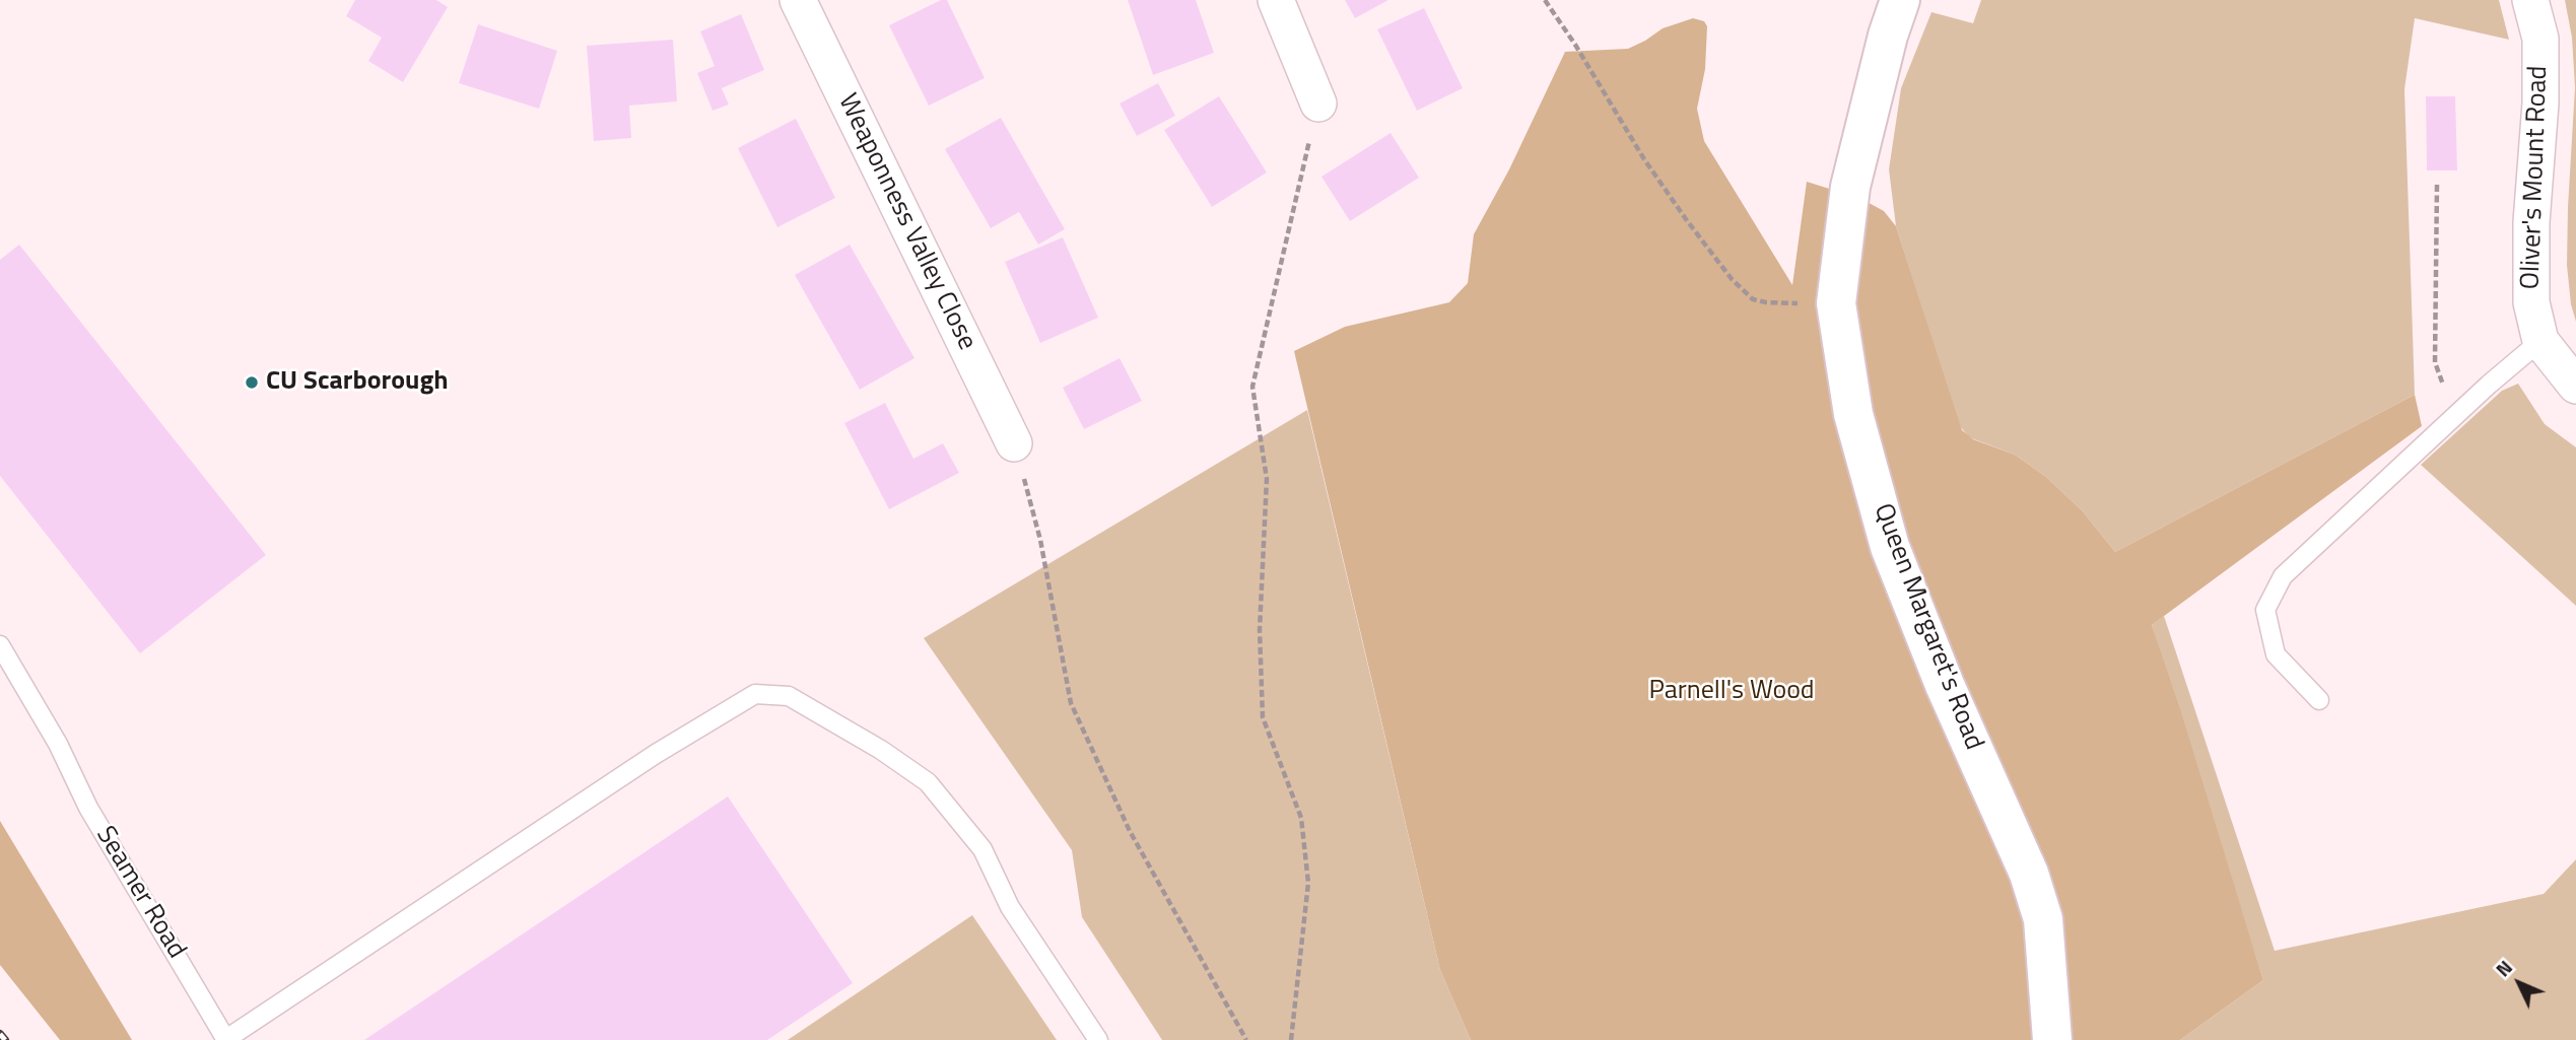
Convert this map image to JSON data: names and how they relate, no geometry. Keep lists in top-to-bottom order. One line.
{"streets":{"main road":["Queen Margaret's Road"],"street":["Oliver's Mount Road","Weaponness Valley Close"],"lane":["Seamer Road"]},"parks":["Parnell's Wood"],"places":["CU Scarborough"],"north":"top left"}
